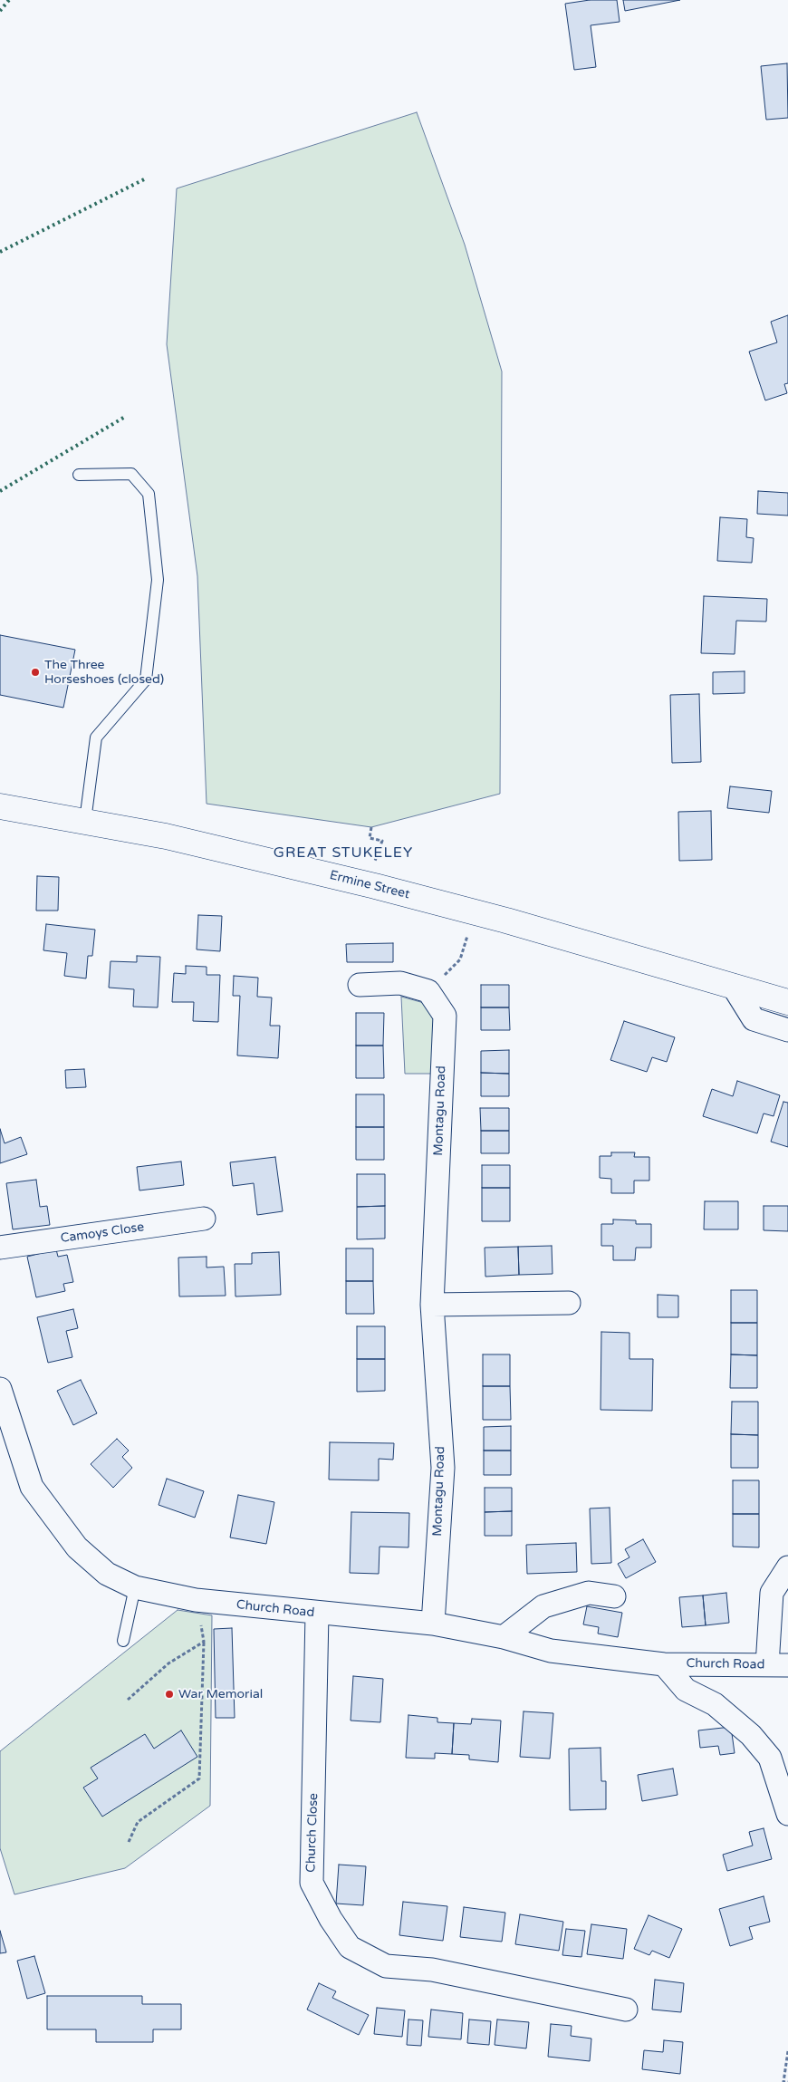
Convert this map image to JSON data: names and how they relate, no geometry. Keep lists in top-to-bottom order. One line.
{"streets":{"street":["Ermine Street","Montagu Road","Camoys Close","Church Road","Church Close"]},"crossings":[["Montagu Road","Church Road"],["Church Road","Church Close"]],"districts":["GREAT STUKELEY"],"places":["The Three Horseshoes (closed)","War Memorial"]}
